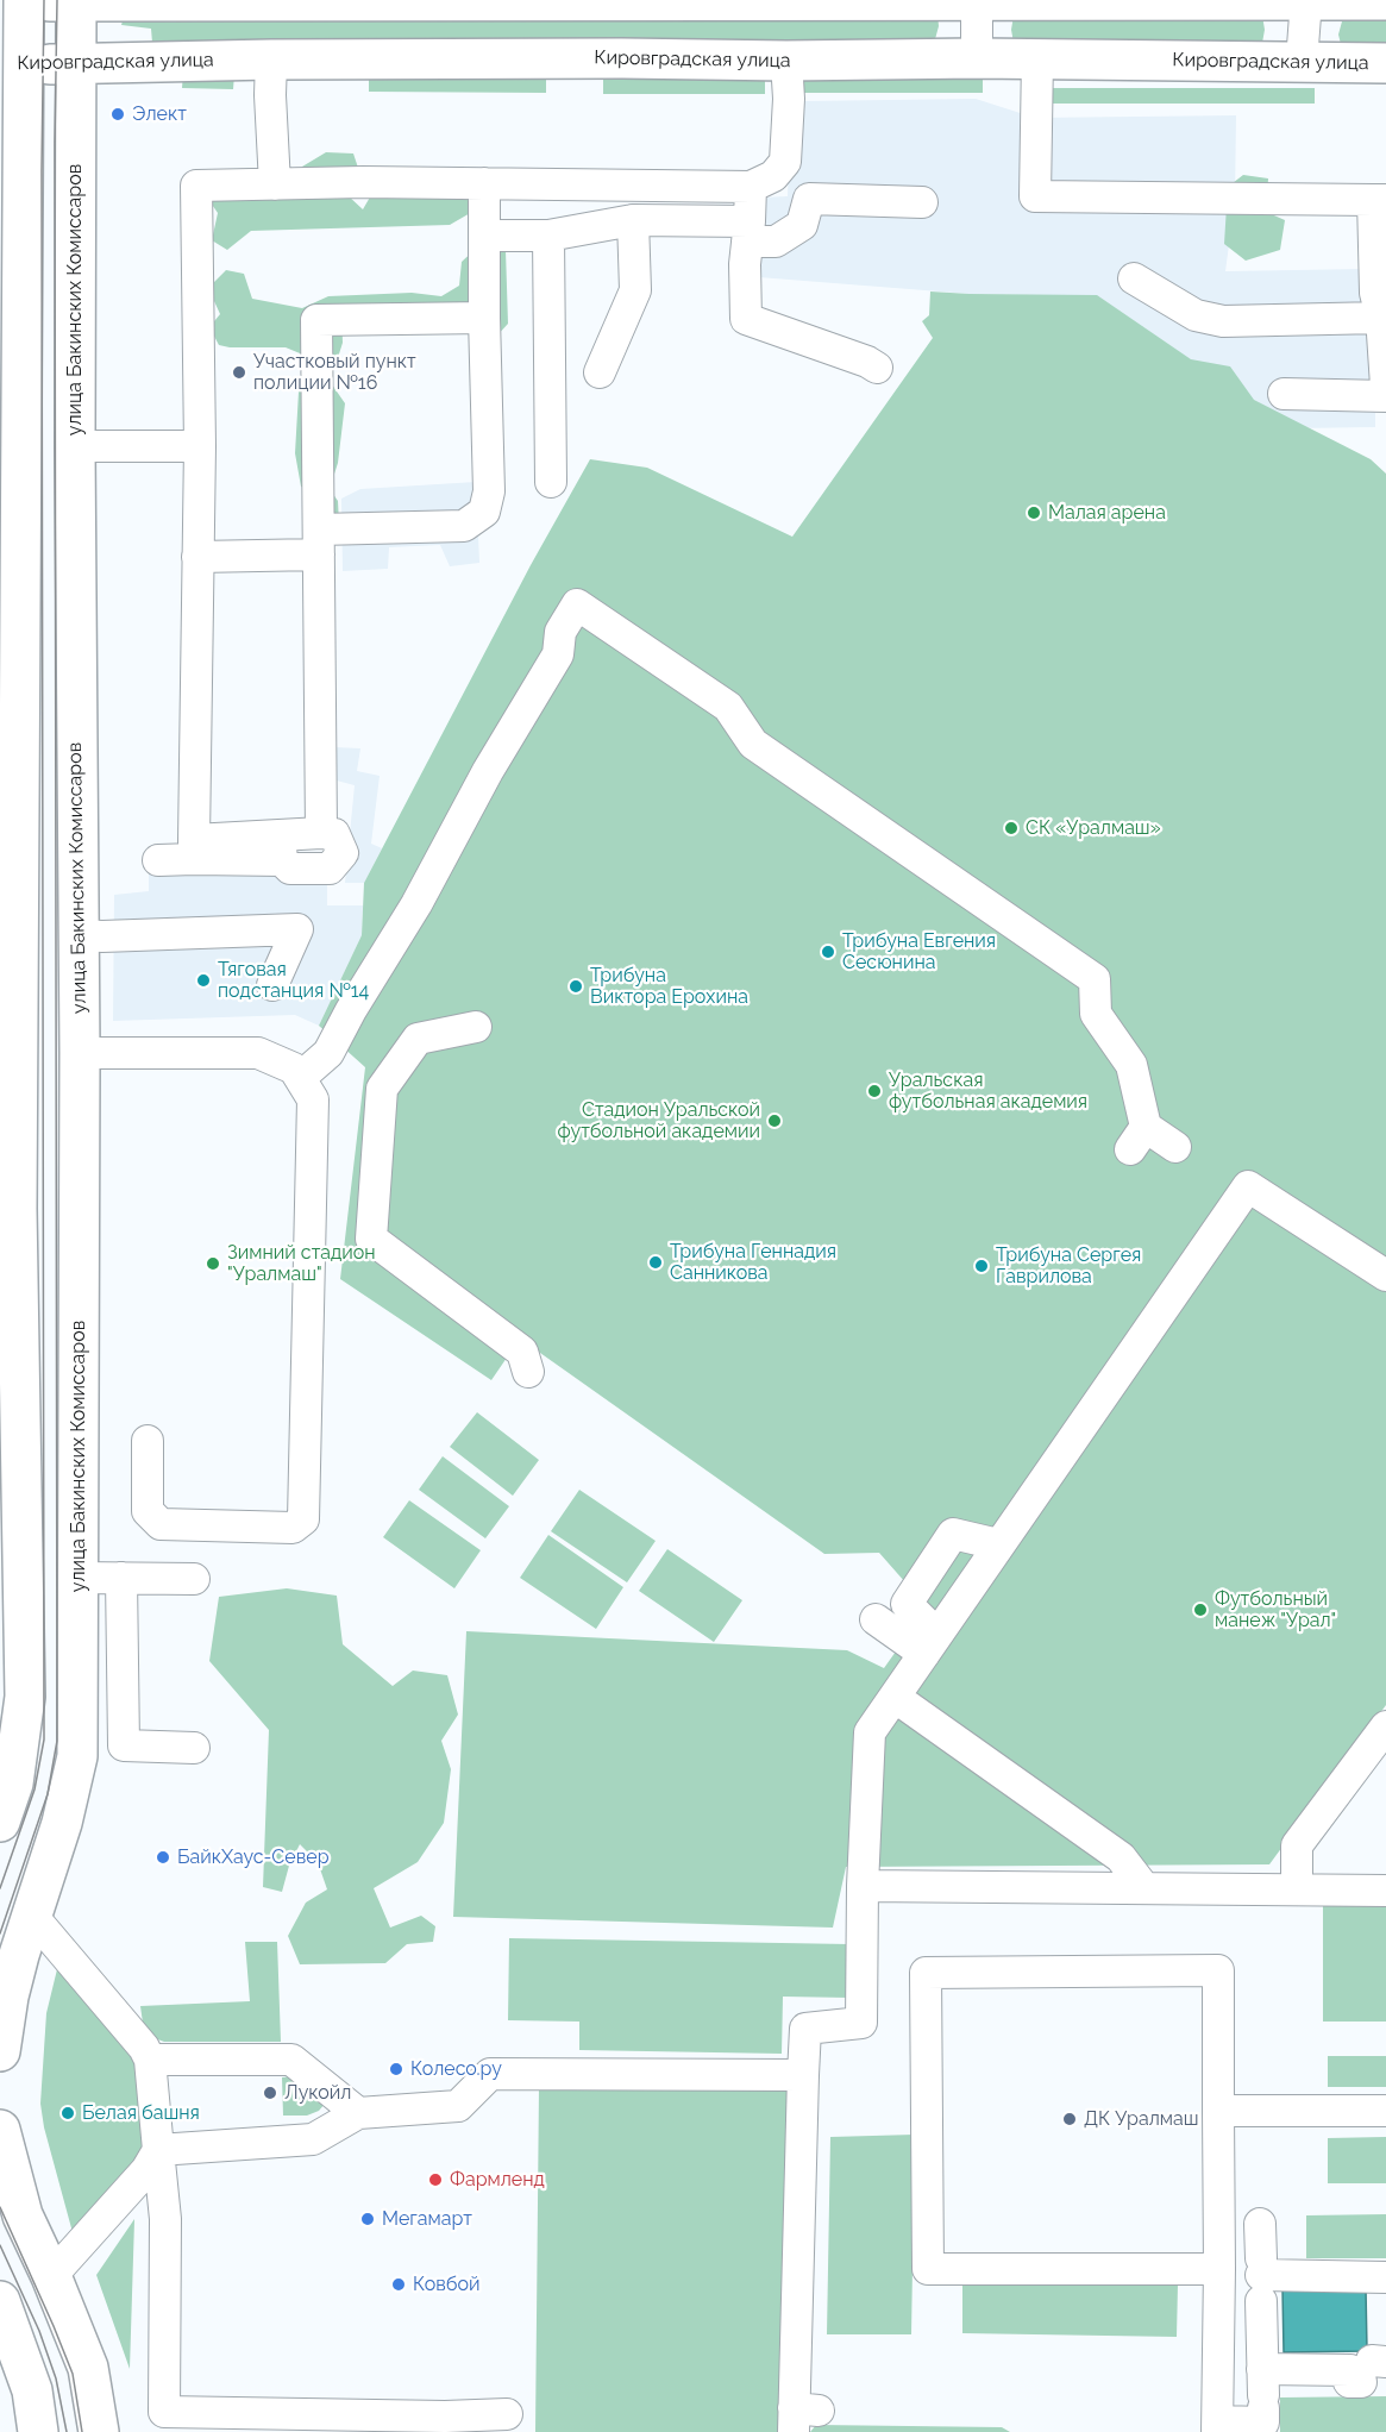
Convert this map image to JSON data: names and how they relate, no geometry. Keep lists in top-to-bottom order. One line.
{"streets":{"main road":["Кировградская улица","улица Бакинских Комиссаров"]},"crossings":[["Кировградская улица","улица Бакинских Комиссаров"]],"places":["Элект","Участковый пункт полиции №16","Малая арена","СК «Уралмаш»","Трибуна Евгения Сесюнина","Тяговая подстанция №14","Трибуна Виктора Ерохина","Уральская футбольная академия","Стадион Уральской футбольной академии","Трибуна Геннадия Санникова","Зимний стадион \"Уралмаш\"","Трибуна Сергея Гаврилова","Футбольный манеж \"Урал\"","БайкХаус-Север","Колесо.ру","Лукойл","Белая башня","ДК Уралмаш","Фармленд","Мегамарт","Ковбой"]}
